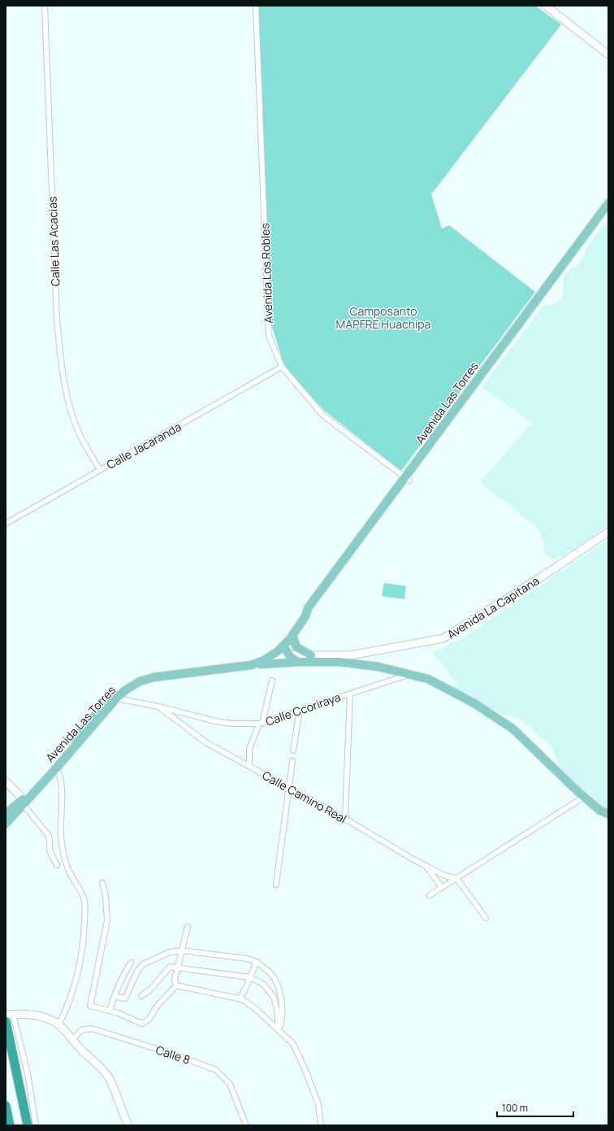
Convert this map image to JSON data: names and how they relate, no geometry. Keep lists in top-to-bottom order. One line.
{"streets":{"main road":["Avenida Las Torres"],"street":["Calle Las Acacias","Avenida Los Robles","Calle Jacaranda","Avenida La Capitana","Calle Ccoriraya","Calle Camino Real","Calle 8"]},"crossings":[["Calle Las Acacias","Calle Jacaranda"],["Avenida Los Robles","Avenida Las Torres"],["Avenida Los Robles","Calle Jacaranda"],["Avenida Las Torres","Avenida La Capitana"],["Avenida Las Torres","Calle Ccoriraya"],["Calle Ccoriraya","Calle Camino Real"]],"parks":["Camposanto MAPFRE Huachipa"],"scale_bar":"100 m"}
